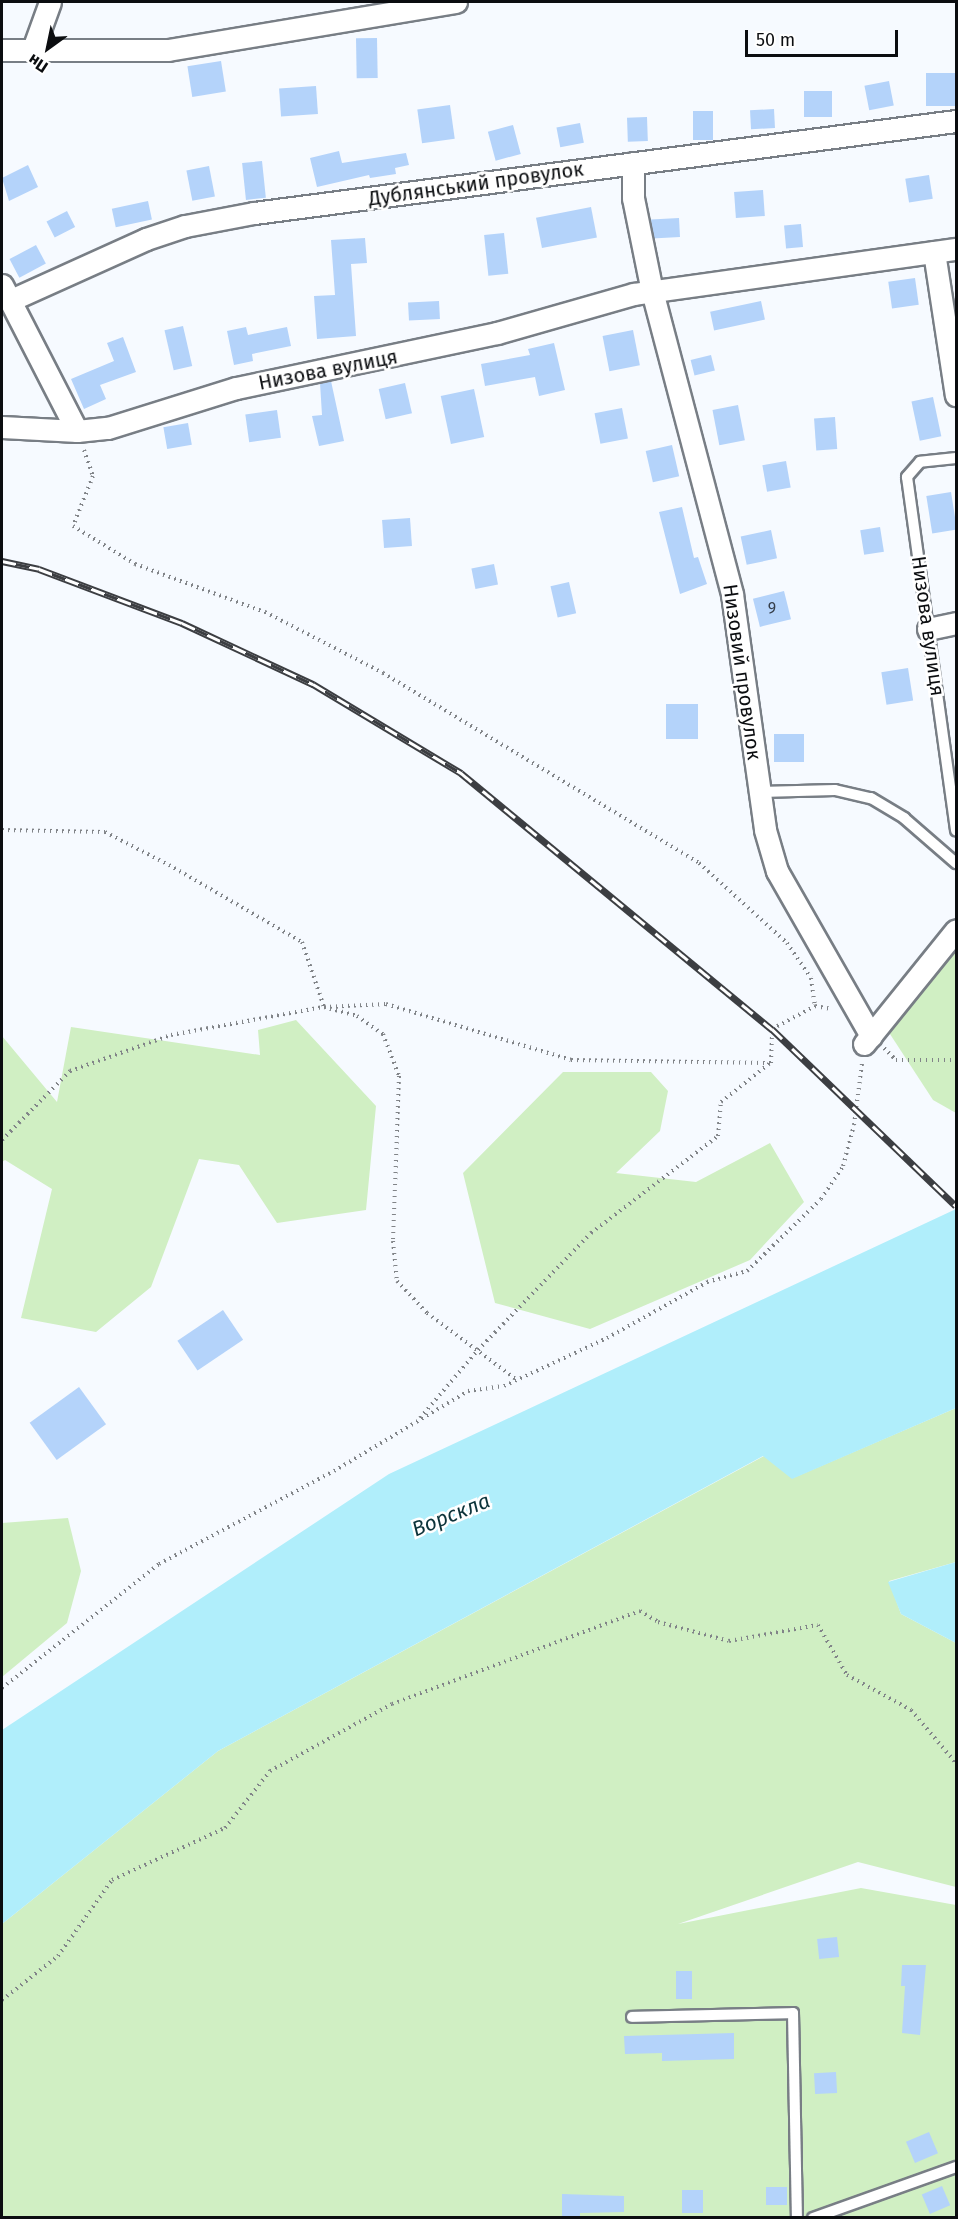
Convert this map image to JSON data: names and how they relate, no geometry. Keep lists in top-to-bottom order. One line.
{"streets":{"street":["Дублянський провулок","Низова вулиця","Низовий провулок"]},"crossings":[["Дублянський провулок","Низова вулиця"],["Низова вулиця","Низовий провулок"]],"water":["Ворскла"],"house_numbers":["9"],"scale_bar":"50 m","north":"bottom left"}
